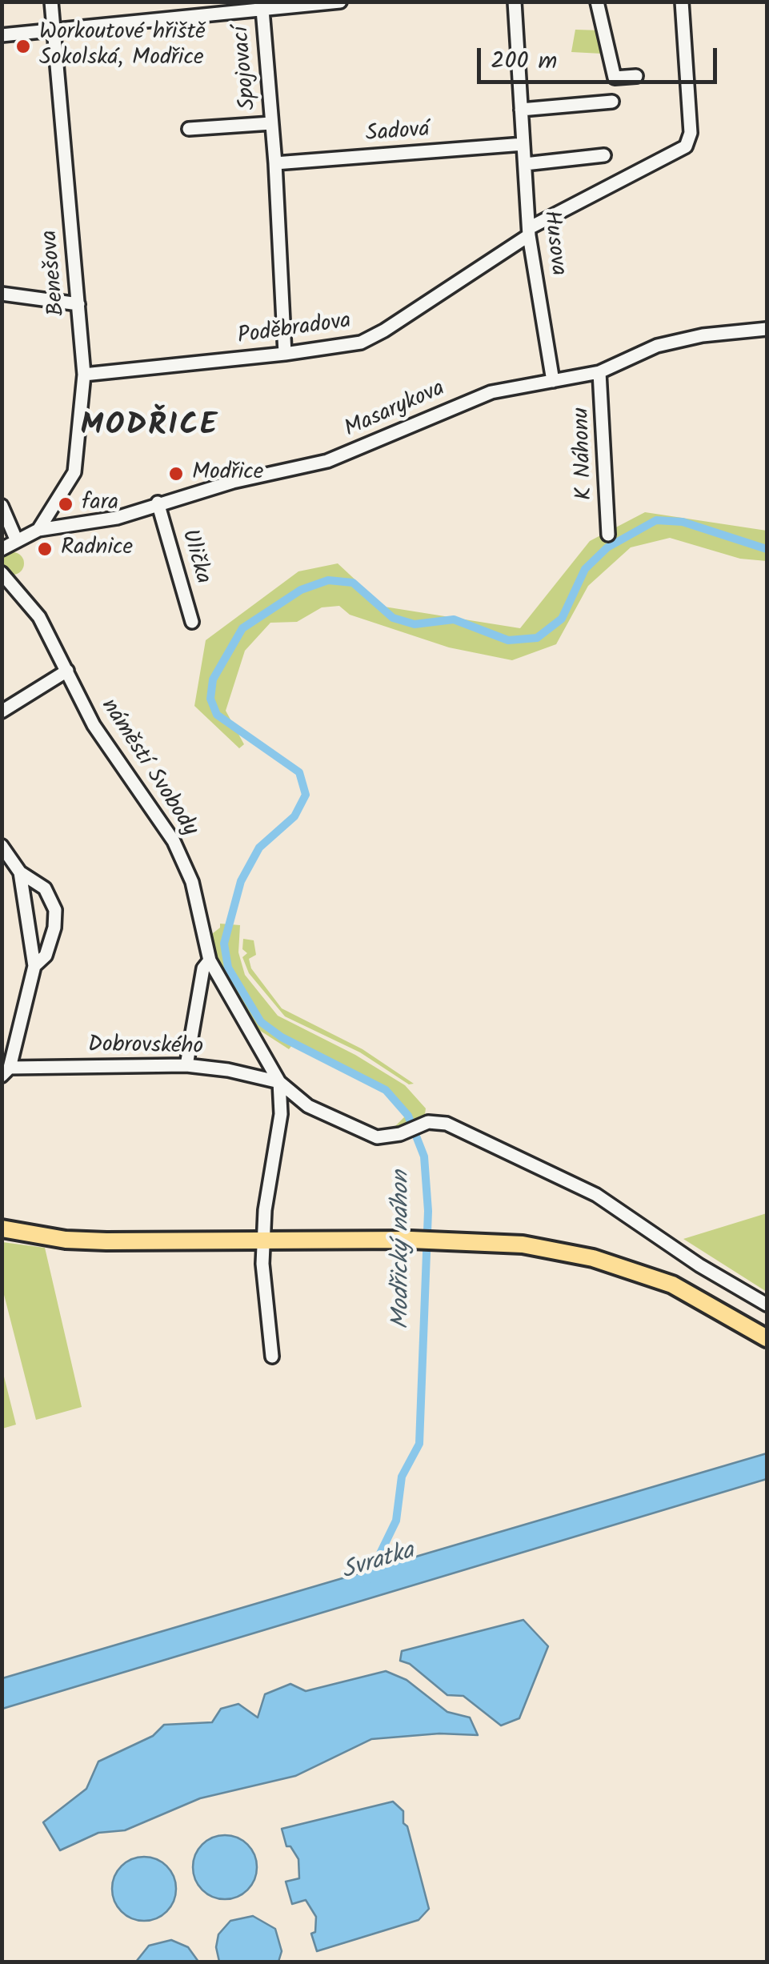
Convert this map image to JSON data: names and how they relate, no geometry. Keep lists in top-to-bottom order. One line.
{"streets":{"street":["Spojovací","Sadová","Husova","Benešova","Poděbradova","Masarykova","K Náhonu","Ulička","náměstí Svobody","Dobrovského"]},"crossings":[["Sadová","Husova"],["Husova","Poděbradova"],["Husova","Masarykova"],["Benešova","Poděbradova"],["Benešova","Masarykova"],["Masarykova","K Náhonu"],["Masarykova","Ulička"],["náměstí Svobody","Dobrovského"]],"districts":["MODŘICE"],"water":["Modřický náhon","Svratka"],"places":["Workoutové hřiště Sokolská, Modřice","Modřice","fara","Radnice"],"scale_bar":"200 m"}
